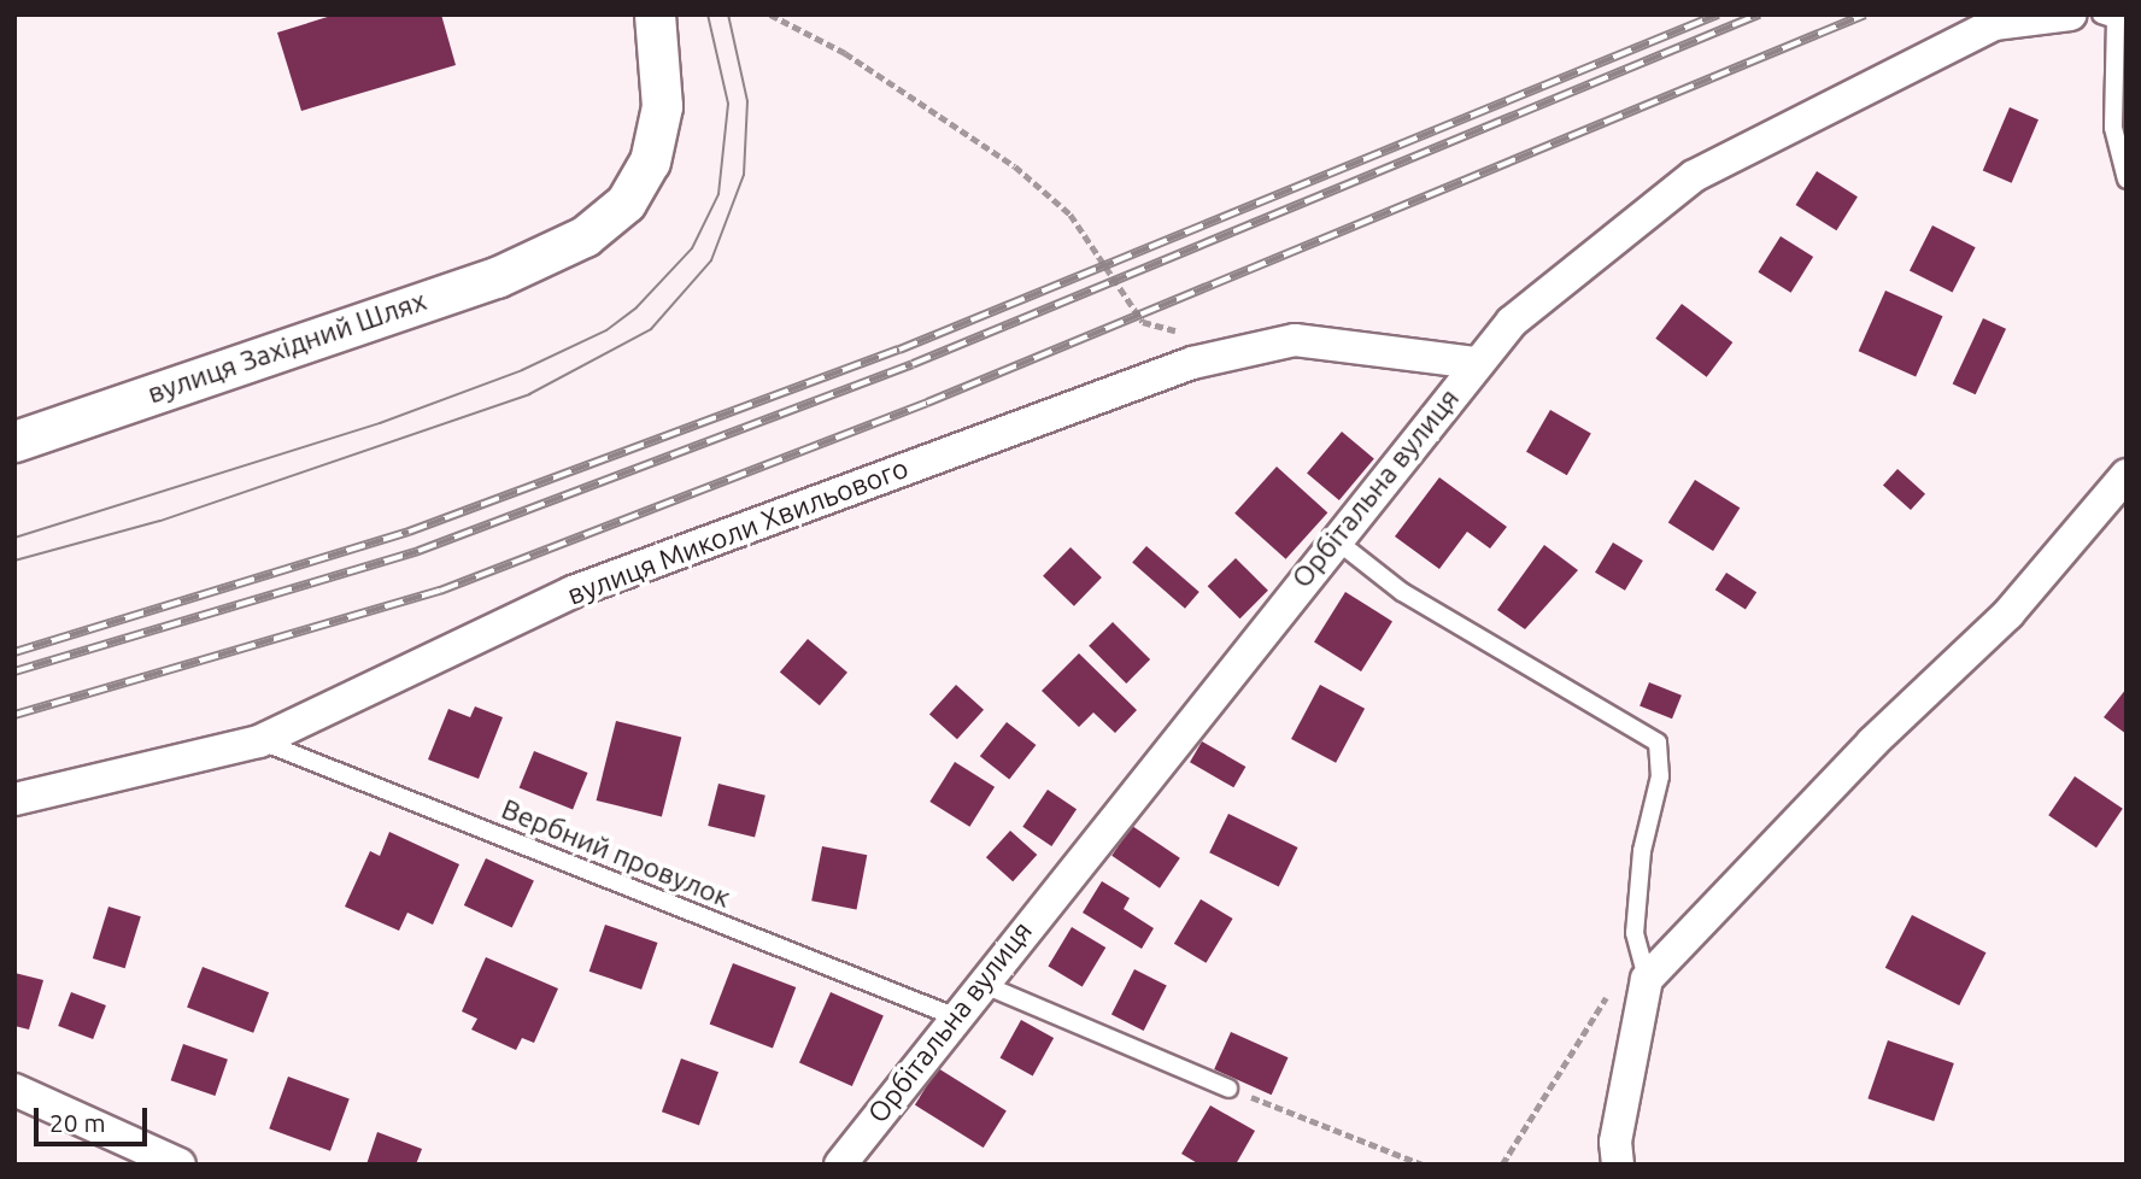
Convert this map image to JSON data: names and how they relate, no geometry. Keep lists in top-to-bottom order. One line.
{"streets":{"street":["вулиця Західний Шлях","Орбітальна вулиця","вулиця Миколи Хвильового"],"lane":["Вербний провулок"]},"crossings":[["Орбітальна вулиця","вулиця Миколи Хвильового"],["Орбітальна вулиця","Вербний провулок"],["вулиця Миколи Хвильового","Вербний провулок"]],"scale_bar":"20 m"}
